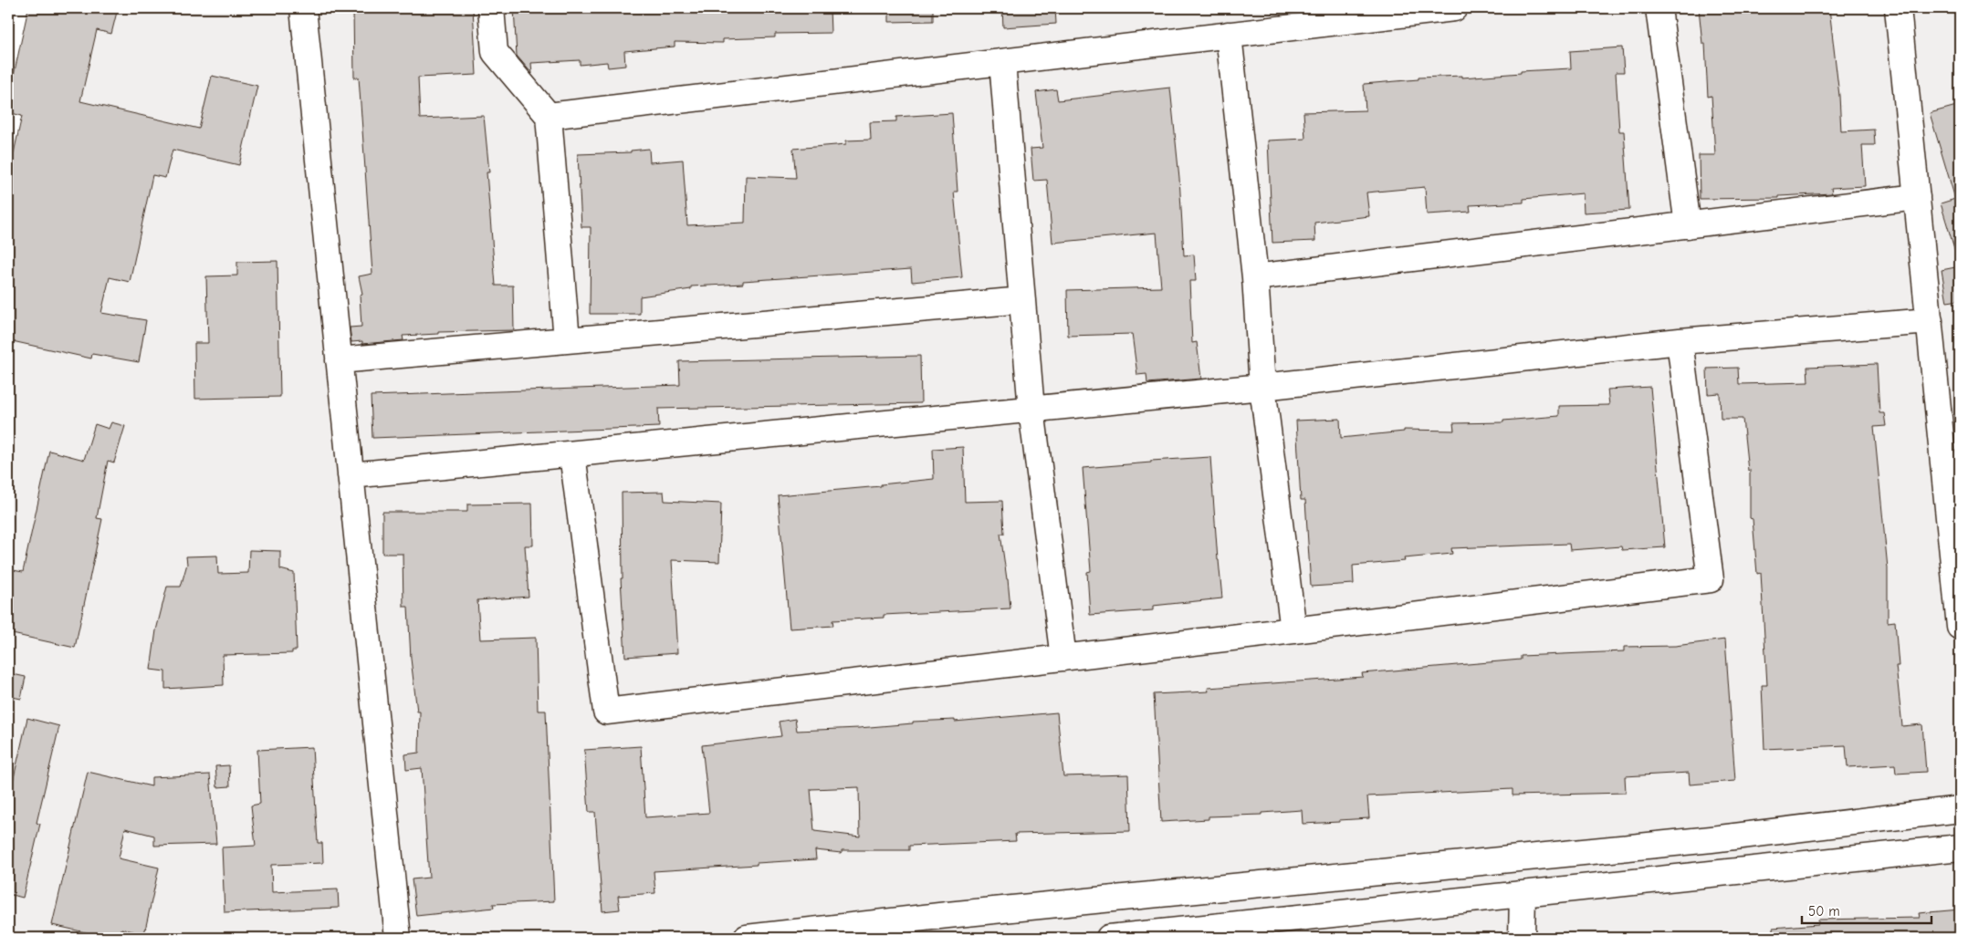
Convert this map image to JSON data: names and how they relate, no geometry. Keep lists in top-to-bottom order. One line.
{"scale_bar":"50 m"}
